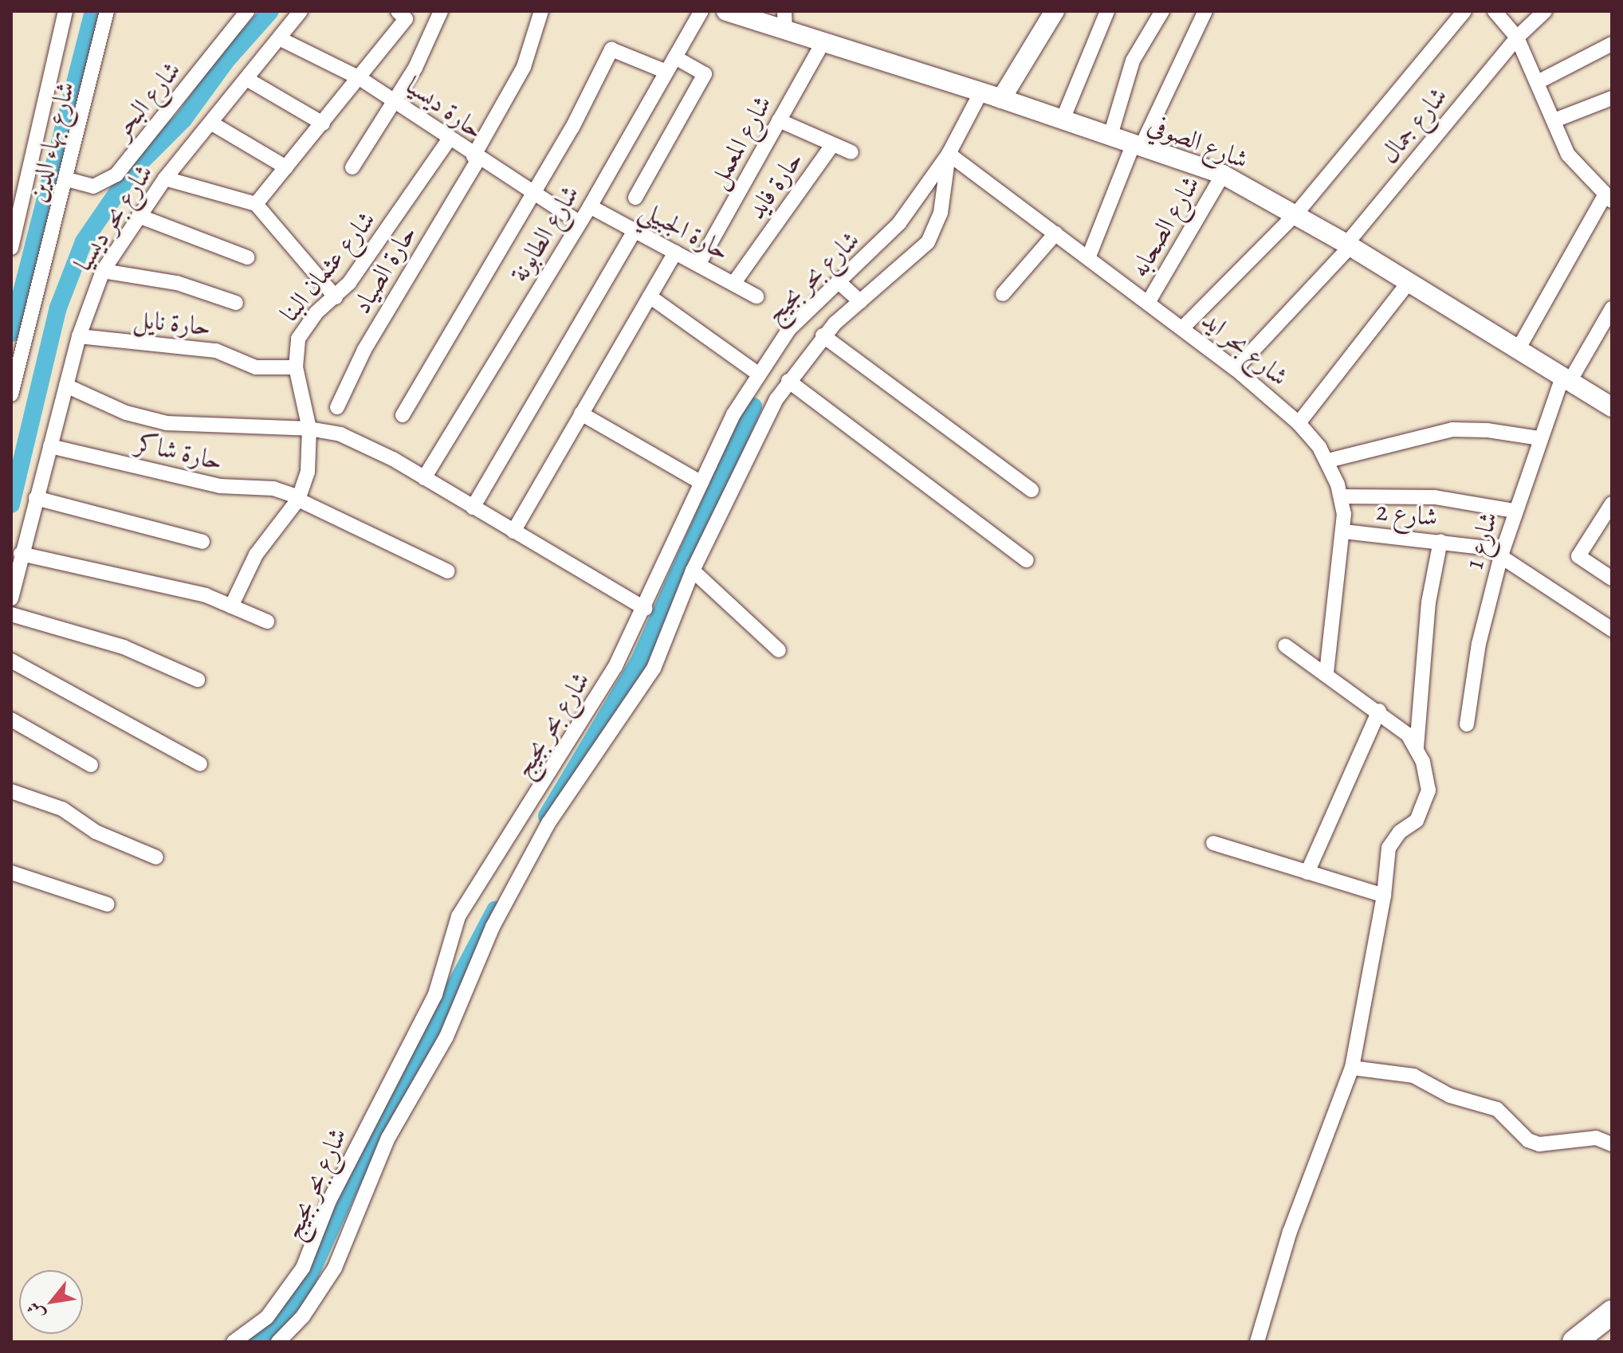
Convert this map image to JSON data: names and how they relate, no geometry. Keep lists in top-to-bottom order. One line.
{"streets":{"street":["شارع البحر","حارة ديسيا","شارع جمال","شارع بهاء الدين","شارع المعمل","شارع الصوفي","حارة فايد","شارع بحر ديسيا","شارع الصحابه","حارة الجبيلي","شارع الطابونة","شارع عثمان البنا","حارة الصياد","شارع بحر بجيج","حارة نايل","شارع بحر ايد","حارة شاكر","شارع 2","شارع 1"]},"crossings":[["شارع البحر","شارع بهاء الدين"],["حارة ديسيا","شارع بحر ديسيا"],["حارة ديسيا","شارع الطابونة"],["حارة ديسيا","شارع عثمان البنا"],["حارة ديسيا","حارة الصياد"],["شارع جمال","شارع الصوفي"],["شارع جمال","شارع بحر ايد"],["شارع المعمل","شارع الصوفي"],["شارع المعمل","حارة الجبيلي"],["شارع الصوفي","شارع الصحابه"],["شارع الصوفي","شارع بحر بجيج"],["شارع الصوفي","شارع 1"],["حارة فايد","حارة الجبيلي"],["شارع بحر ديسيا","حارة نايل"],["شارع بحر ديسيا","حارة شاكر"],["شارع الصحابه","شارع بحر ايد"],["حارة الجبيلي","شارع الطابونة"],["شارع عثمان البنا","حارة نايل"],["شارع عثمان البنا","حارة شاكر"],["شارع بحر بجيج","شارع بحر ايد"],["شارع بحر ايد","شارع 2"],["شارع 2","شارع 1"]],"north":"bottom left"}
